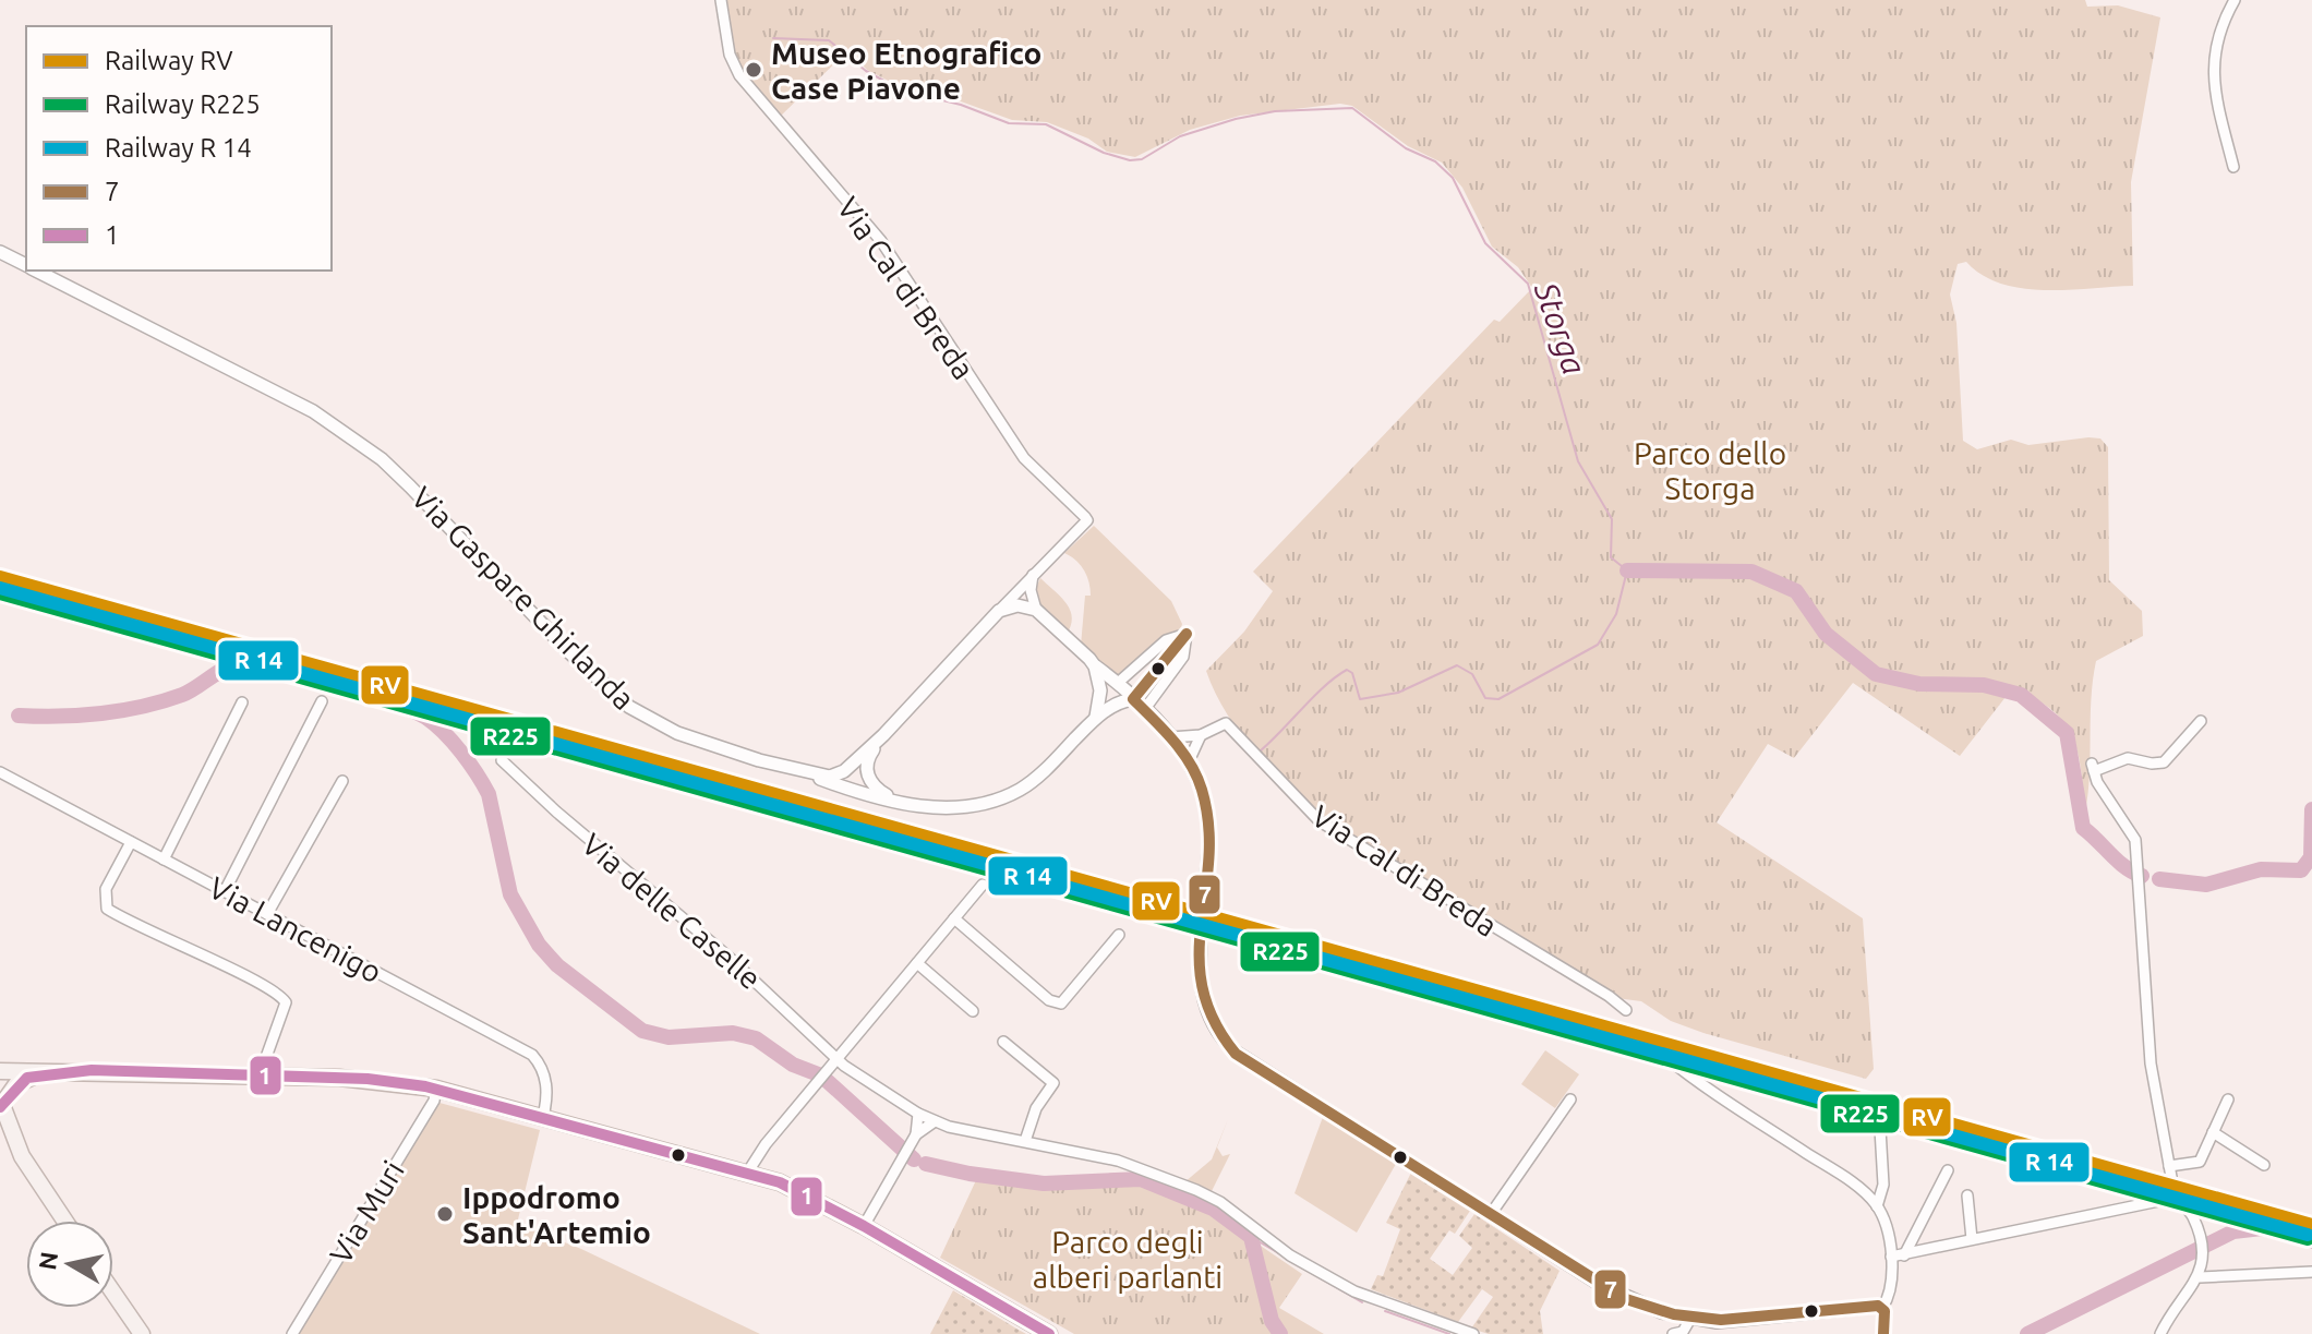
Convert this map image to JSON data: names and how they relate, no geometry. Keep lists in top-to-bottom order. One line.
{"streets":{"street":["Via Cal di Breda","Via Gaspare Ghirlanda","Via delle Caselle","Via Lancenigo","Via Muri"]},"crossings":[["Via Cal di Breda","Via Gaspare Ghirlanda"]],"water":["Storga"],"parks":["Parco dello Storga","Parco degli alberi parlanti"],"places":["Museo Etnografico Case Piavone","Ippodromo Sant'Artemio"],"lines":["rail line RV","rail line R225","transit line 7","transit line 1"],"legend":["Railway RV","Railway R225","Railway R 14","7","1"],"north":"left"}
